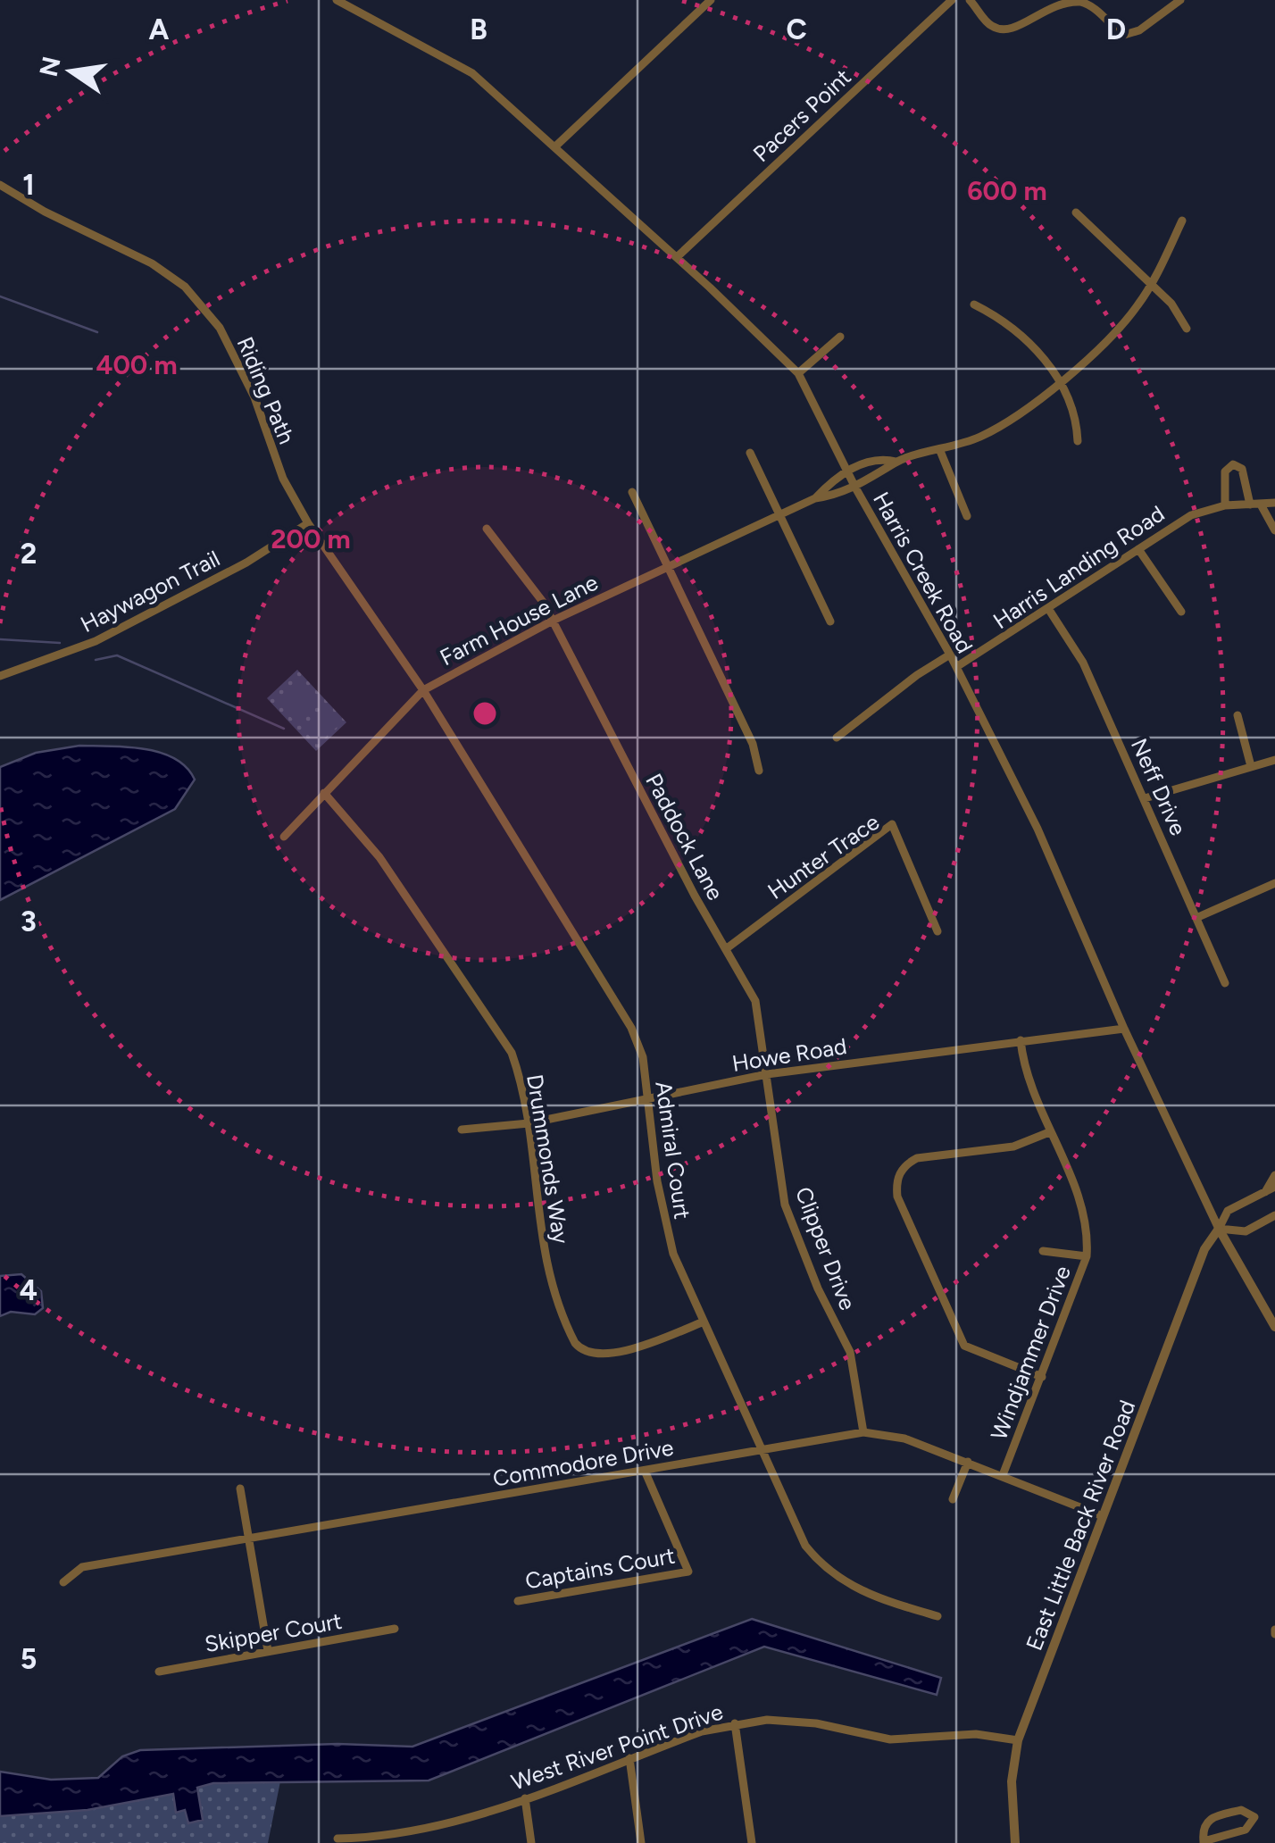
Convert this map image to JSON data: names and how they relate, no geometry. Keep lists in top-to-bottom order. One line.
{"streets":{"street":["Pacers Point","Riding Path","Harris Landing Road","Harris Creek Road","Haywagon Trail","Farm House Lane","Neff Drive","Paddock Lane","Hunter Trace","Howe Road","Admiral Court","Drummonds Way","Clipper Drive","Windjammer Drive","Commodore Drive","East Little Back River Road","Captains Court","Skipper Court","West River Point Drive"]},"crossings":[["Pacers Point","Harris Creek Road"],["Riding Path","Haywagon Trail"],["Riding Path","Farm House Lane"],["Riding Path","Admiral Court"],["Harris Landing Road","Harris Creek Road"],["Harris Landing Road","Neff Drive"],["Harris Creek Road","Farm House Lane"],["Harris Creek Road","Howe Road"],["Harris Creek Road","East Little Back River Road"],["Farm House Lane","Paddock Lane"],["Farm House Lane","Admiral Court"],["Farm House Lane","Drummonds Way"],["Paddock Lane","Hunter Trace"],["Paddock Lane","Howe Road"],["Paddock Lane","Clipper Drive"],["Howe Road","Admiral Court"],["Howe Road","Drummonds Way"],["Howe Road","Clipper Drive"],["Howe Road","Windjammer Drive"],["Admiral Court","Drummonds Way"],["Admiral Court","Commodore Drive"],["Clipper Drive","Commodore Drive"],["Windjammer Drive","Commodore Drive"],["Commodore Drive","East Little Back River Road"],["Commodore Drive","Captains Court"],["East Little Back River Road","West River Point Drive"]],"north":"left","grid":{"columns":["A","B","C","D"],"rows":["1","2","3","4","5"]},"rings":["600 m","400 m","200 m"]}
